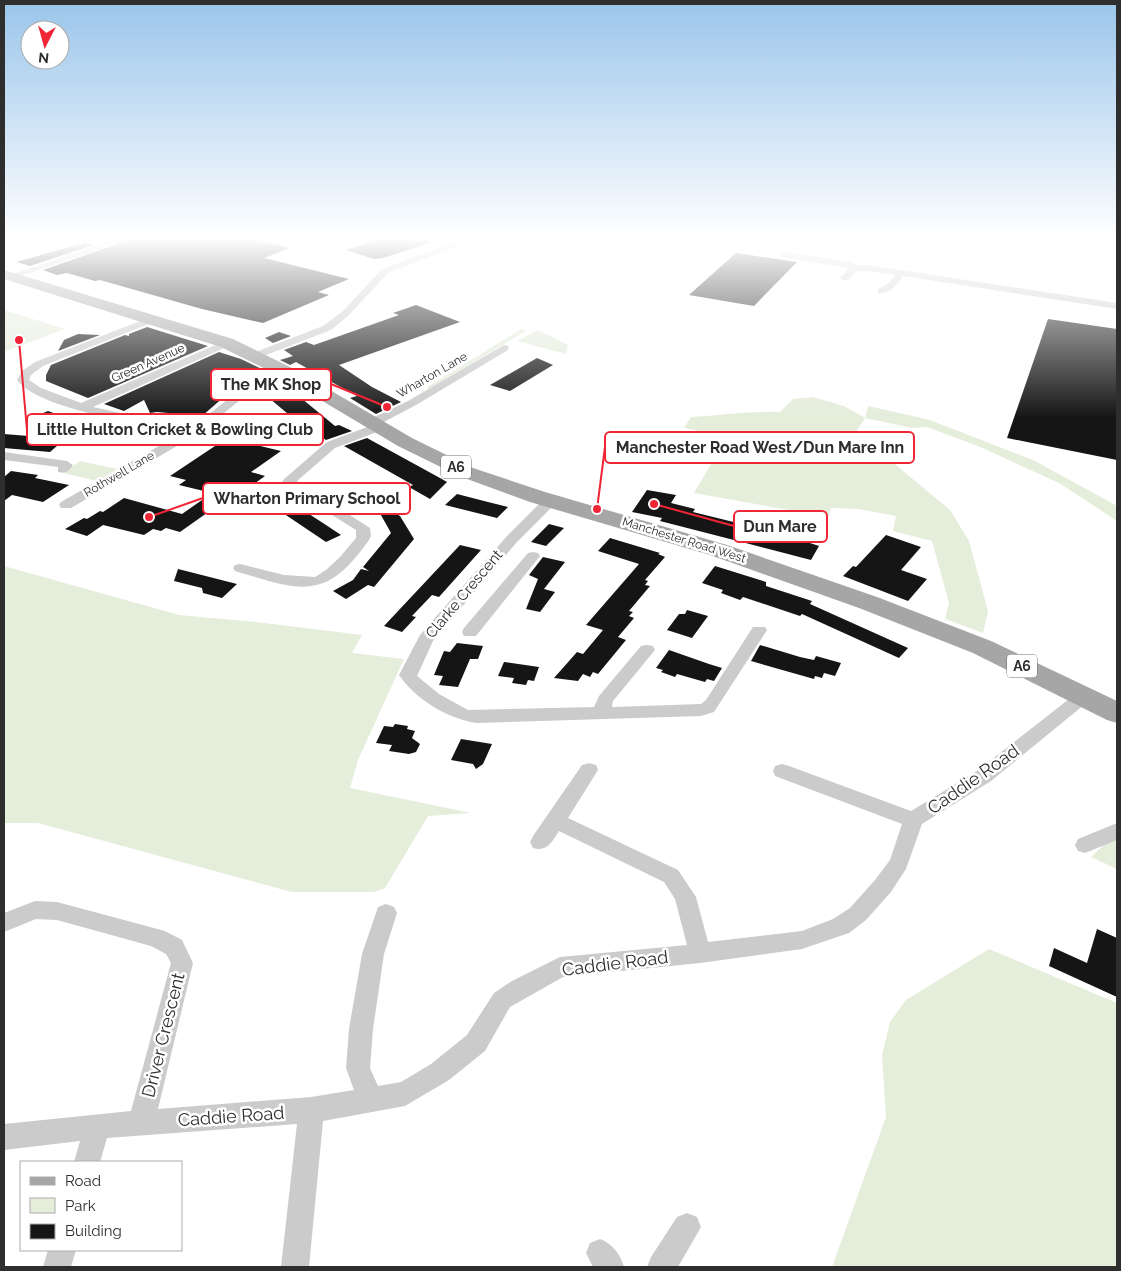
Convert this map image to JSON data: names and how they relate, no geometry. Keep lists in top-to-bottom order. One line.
{"streets":{"main road":["A6","Manchester Road West"],"street":["Green Avenue","Wharton Lane","Rothwell Lane","Clarke Crescent","Caddie Road","Driver Crescent"]},"crossings":[["Green Avenue","Manchester Road West"],["Wharton Lane","Manchester Road West"],["A6","Manchester Road West"],["A6","Caddie Road"],["Manchester Road West","Clarke Crescent"],["Caddie Road","Driver Crescent"]],"places":["Little Hulton Cricket & Bowling Club","The MK Shop","Dun Mare","Manchester Road West/Dun Mare Inn","Wharton Primary School"],"legend":["Road","Park","Building"],"north":"bottom"}
